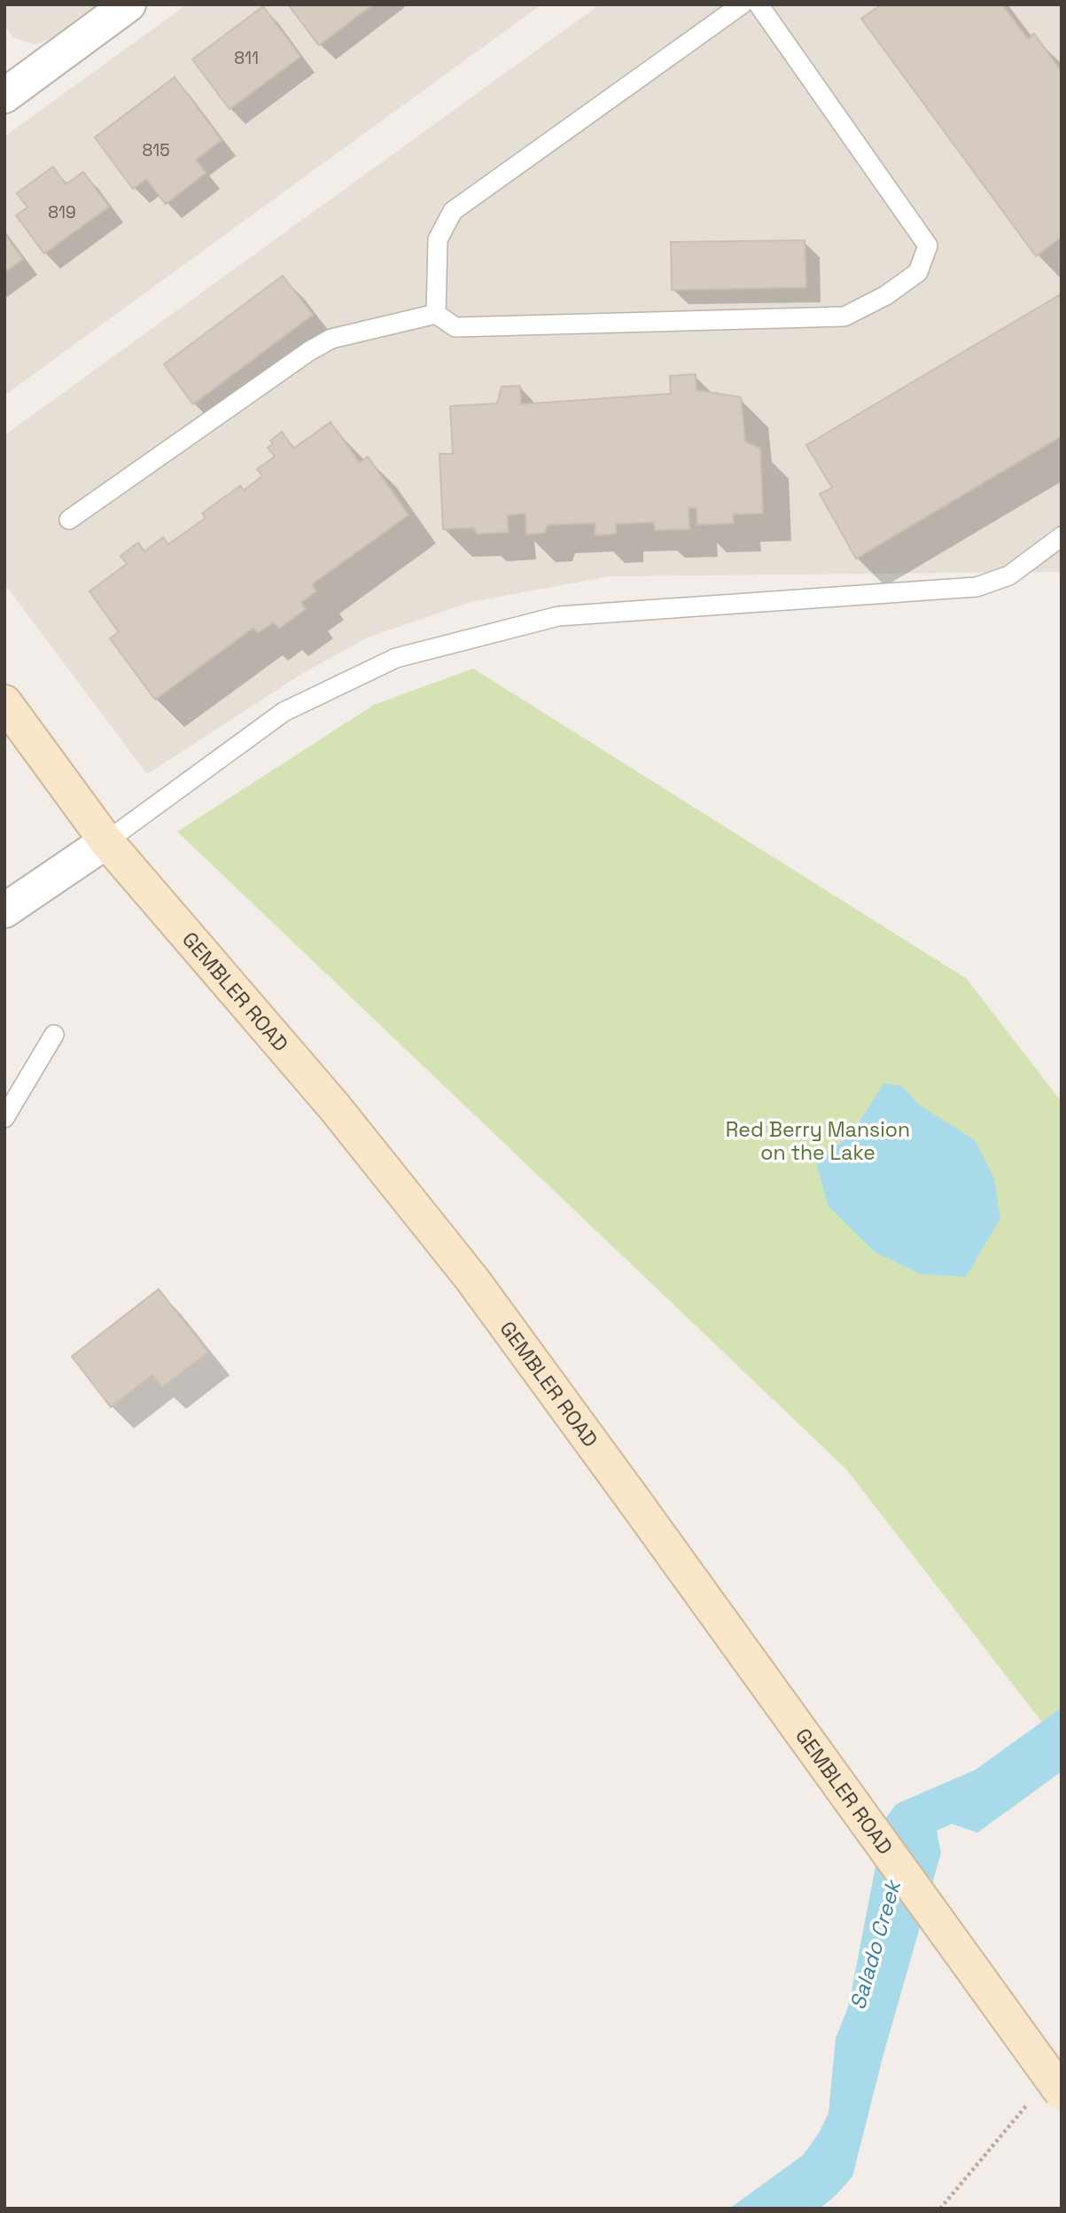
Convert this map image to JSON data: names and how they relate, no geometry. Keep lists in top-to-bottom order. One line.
{"streets":{"main road":["GEMBLER ROAD"]},"water":["Salado Creek"],"parks":["Red Berry Mansion on the Lake"],"house_numbers":["811","815","819"]}
